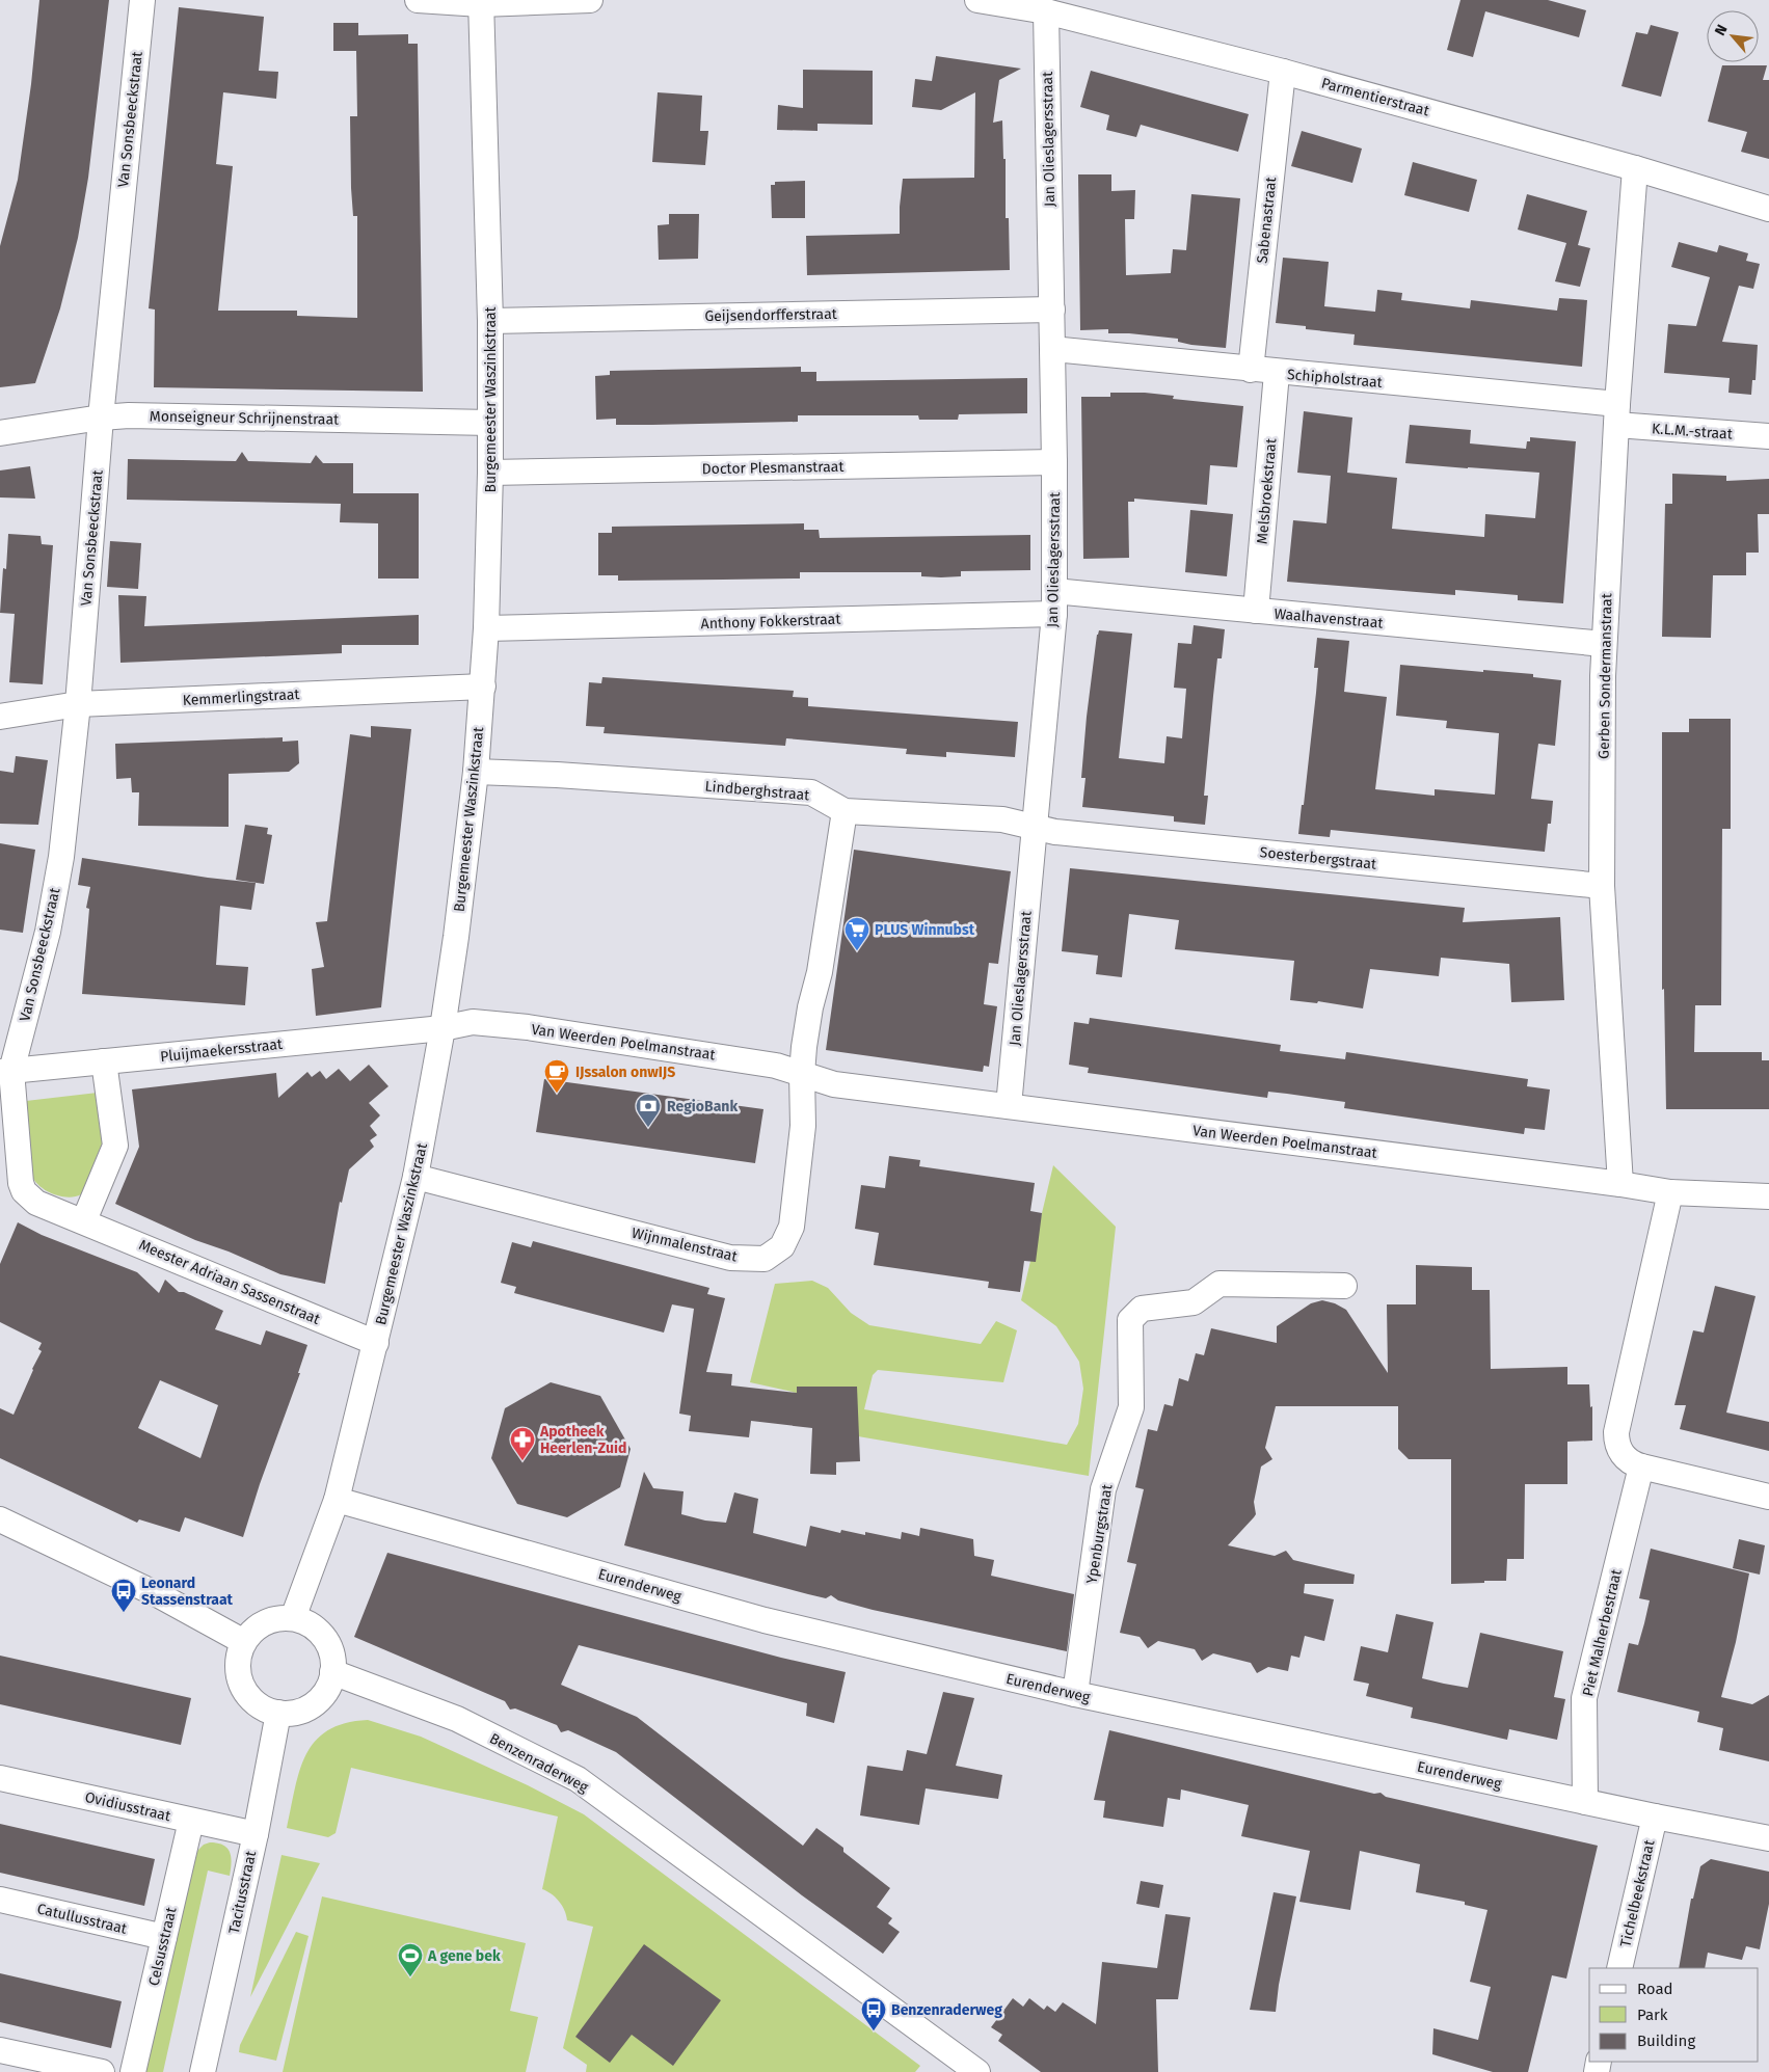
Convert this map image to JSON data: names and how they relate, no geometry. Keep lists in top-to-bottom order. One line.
{"streets":{"street":["Parmentierstraat","Van Sonsbeeckstraat","Jan Olieslagersstraat","Sabenastraat","Geijsendorfferstraat","Schipholstraat","Burgemeester Waszinkstraat","Monseigneur Schrijnenstraat","K.L.M.-straat","Doctor Plesmanstraat","Melsbroekstraat","Waalhavenstraat","Anthony Fokkerstraat","Gerben Sondermanstraat","Kemmerlingstraat","Lindberghstraat","Soesterbergstraat","Van Weerden Poelmanstraat","Pluijmaekersstraat","Wijnmalenstraat","Meester Adriaan Sassenstraat","Ypenburgstraat","Eurenderweg","Piet Malherbestraat","Benzenraderweg","Ovidiusstraat","Tacitusstraat","Tichelbeekstraat","Catullusstraat","Celsusstraat"]},"crossings":[["Parmentierstraat","Jan Olieslagersstraat"],["Parmentierstraat","Sabenastraat"],["Parmentierstraat","Gerben Sondermanstraat"],["Van Sonsbeeckstraat","Monseigneur Schrijnenstraat"],["Van Sonsbeeckstraat","Kemmerlingstraat"],["Van Sonsbeeckstraat","Pluijmaekersstraat"],["Van Sonsbeeckstraat","Meester Adriaan Sassenstraat"],["Jan Olieslagersstraat","Geijsendorfferstraat"],["Jan Olieslagersstraat","Schipholstraat"],["Jan Olieslagersstraat","Doctor Plesmanstraat"],["Jan Olieslagersstraat","Waalhavenstraat"],["Jan Olieslagersstraat","Anthony Fokkerstraat"],["Jan Olieslagersstraat","Lindberghstraat"],["Jan Olieslagersstraat","Soesterbergstraat"],["Jan Olieslagersstraat","Van Weerden Poelmanstraat"],["Sabenastraat","Schipholstraat"],["Geijsendorfferstraat","Burgemeester Waszinkstraat"],["Schipholstraat","K.L.M.-straat"],["Schipholstraat","Melsbroekstraat"],["Schipholstraat","Gerben Sondermanstraat"],["Burgemeester Waszinkstraat","Monseigneur Schrijnenstraat"],["Burgemeester Waszinkstraat","Doctor Plesmanstraat"],["Burgemeester Waszinkstraat","Anthony Fokkerstraat"],["Burgemeester Waszinkstraat","Kemmerlingstraat"],["Burgemeester Waszinkstraat","Lindberghstraat"],["Burgemeester Waszinkstraat","Van Weerden Poelmanstraat"],["Burgemeester Waszinkstraat","Pluijmaekersstraat"],["Burgemeester Waszinkstraat","Wijnmalenstraat"],["Burgemeester Waszinkstraat","Meester Adriaan Sassenstraat"],["Burgemeester Waszinkstraat","Eurenderweg"],["Burgemeester Waszinkstraat","Benzenraderweg"],["Burgemeester Waszinkstraat","Tacitusstraat"],["K.L.M.-straat","Gerben Sondermanstraat"],["Melsbroekstraat","Waalhavenstraat"],["Waalhavenstraat","Anthony Fokkerstraat"],["Waalhavenstraat","Gerben Sondermanstraat"],["Gerben Sondermanstraat","Soesterbergstraat"],["Gerben Sondermanstraat","Van Weerden Poelmanstraat"],["Lindberghstraat","Soesterbergstraat"],["Van Weerden Poelmanstraat","Pluijmaekersstraat"],["Van Weerden Poelmanstraat","Wijnmalenstraat"],["Pluijmaekersstraat","Meester Adriaan Sassenstraat"],["Ypenburgstraat","Eurenderweg"],["Eurenderweg","Piet Malherbestraat"],["Eurenderweg","Tichelbeekstraat"],["Benzenraderweg","Tacitusstraat"],["Ovidiusstraat","Tacitusstraat"],["Ovidiusstraat","Celsusstraat"],["Catullusstraat","Celsusstraat"]],"places":{"supermarket":["PLUS Winnubst"],"cafe":["IJssalon onwIJS"],"bank":["RegioBank"],"pharmacy":["Apotheek Heerlen-Zuid"],"bus stop":["Leonard Stassenstraat","Benzenraderweg"],"sports":["A gene bek"]},"legend":["Road","Park","Building"],"north":"top left"}
